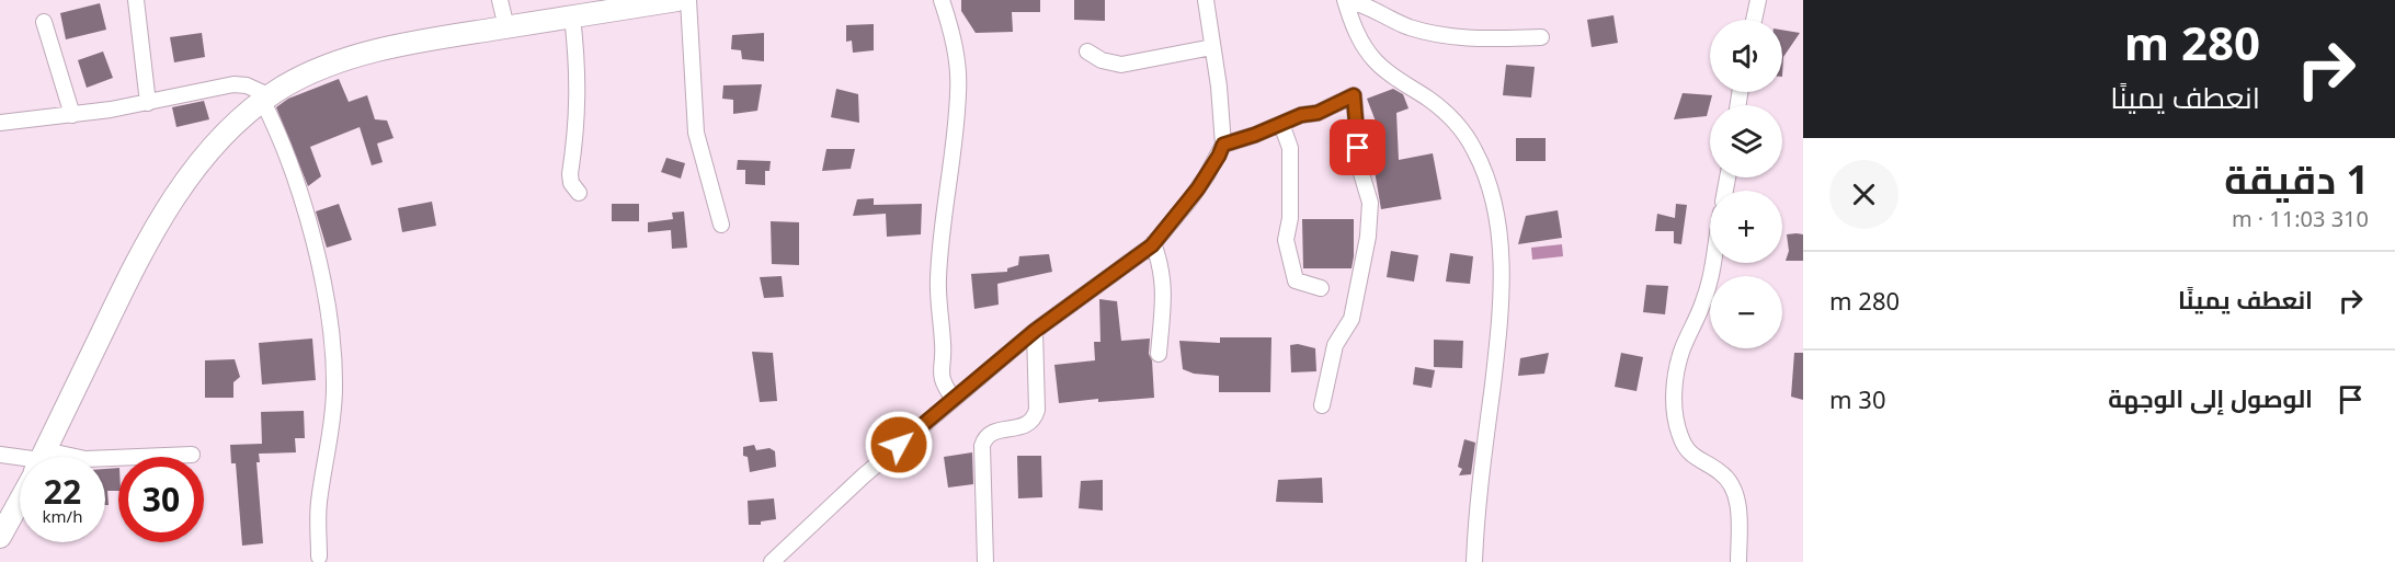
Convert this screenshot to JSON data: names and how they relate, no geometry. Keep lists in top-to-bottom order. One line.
{"page":{"turn":["280 m","انعطف يمينًا"],"map_buttons":["+","−"],"heading":["1 دقيقة","310 m · 11:03"],"list":[{"name":"انعطف يمينًا","value":"280 m"},{"name":"الوصول إلى الوجهة","value":"30 m"}],"speed":"22 km/h","limit":"30"}}
